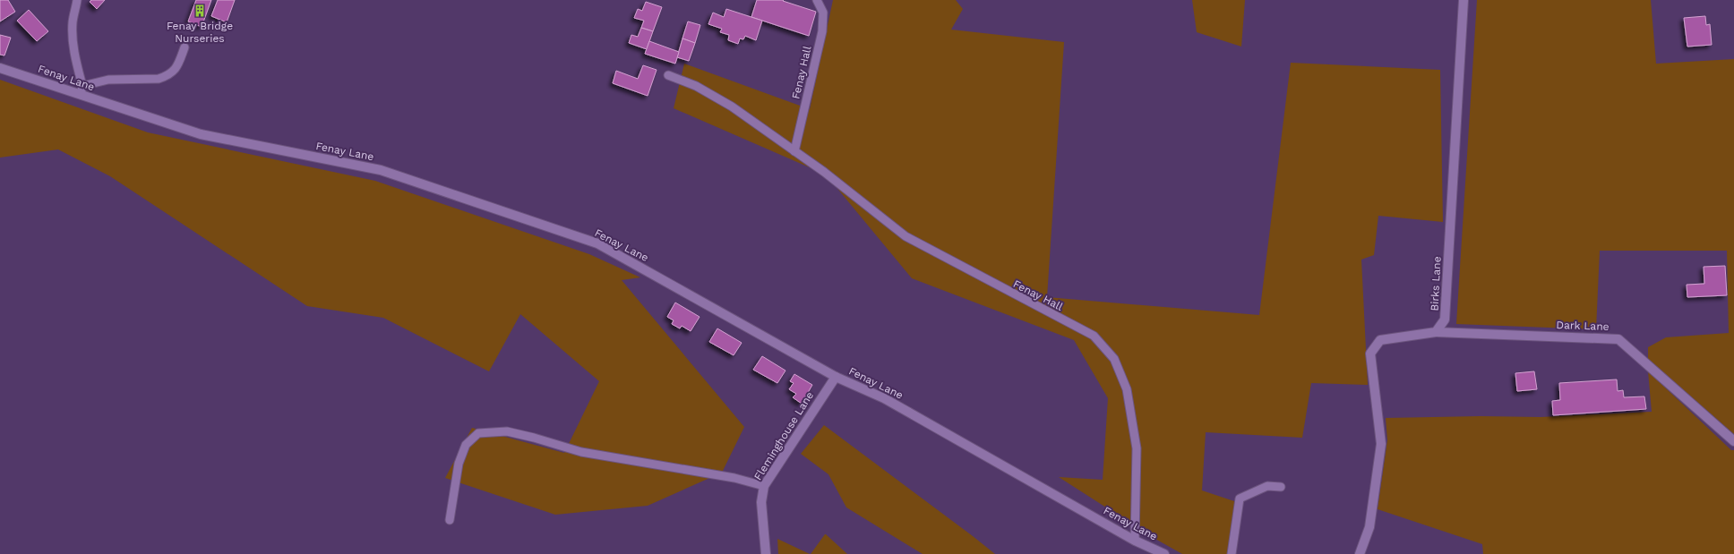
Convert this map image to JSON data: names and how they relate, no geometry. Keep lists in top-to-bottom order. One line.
{"streets":{"street":["Fenay Lane","Birks Lane","Dark Lane","Fleminghouse Lane"],"lane":["Fenay Hall"]},"crossings":[["Fenay Hall","Fenay Lane"],["Fenay Lane","Fleminghouse Lane"],["Birks Lane","Dark Lane"]],"places":{"building":["Fenay Bridge Nurseries"]}}
